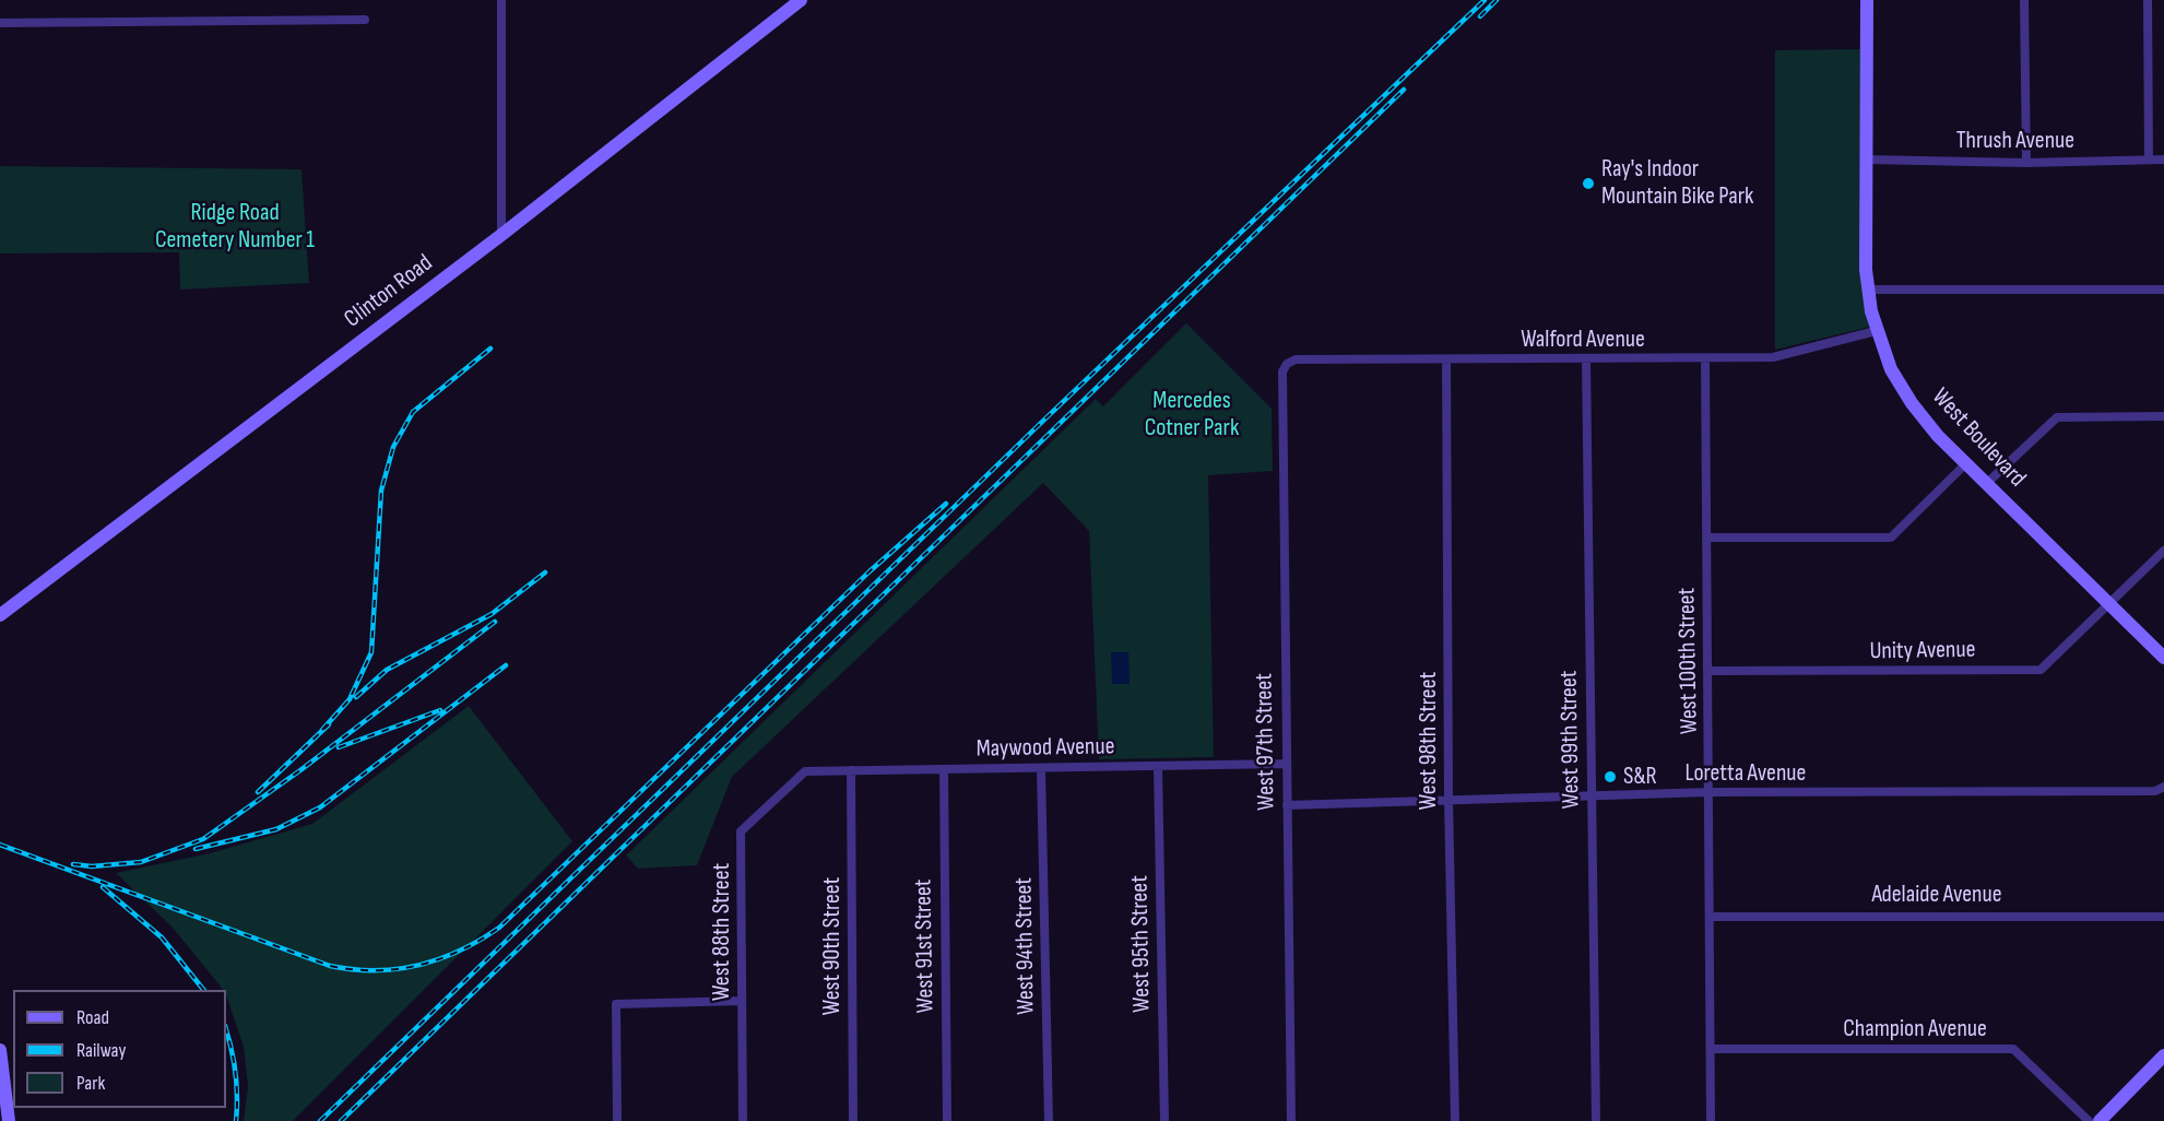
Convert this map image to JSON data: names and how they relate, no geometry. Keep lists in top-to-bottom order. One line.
{"streets":{"street":["Thrush Avenue","Clinton Road","Walford Avenue","West Boulevard","Unity Avenue","West 100th Street","West 99th Street","West 98th Street","West 97th Street","Maywood Avenue","Loretta Avenue","Adelaide Avenue","West 88th Street","West 95th Street","West 90th Street","West 91st Street","West 94th Street","Champion Avenue"]},"crossings":[["Thrush Avenue","West Boulevard"],["Walford Avenue","West Boulevard"],["Walford Avenue","West 100th Street"],["Walford Avenue","West 99th Street"],["Walford Avenue","West 98th Street"],["Walford Avenue","West 97th Street"],["West Boulevard","Unity Avenue"],["Unity Avenue","West 100th Street"],["West 100th Street","Loretta Avenue"],["West 100th Street","Adelaide Avenue"],["West 100th Street","Champion Avenue"],["West 99th Street","Loretta Avenue"],["West 98th Street","Loretta Avenue"],["West 97th Street","Maywood Avenue"],["West 97th Street","Loretta Avenue"],["Maywood Avenue","West 88th Street"],["Maywood Avenue","West 95th Street"],["Maywood Avenue","West 90th Street"],["Maywood Avenue","West 91st Street"],["Maywood Avenue","West 94th Street"]],"parks":["Ridge Road Cemetery Number 1","Mercedes Cotner Park"],"places":["Ray's Indoor Mountain Bike Park","S&R"],"legend":["Road","Railway","Park"]}
